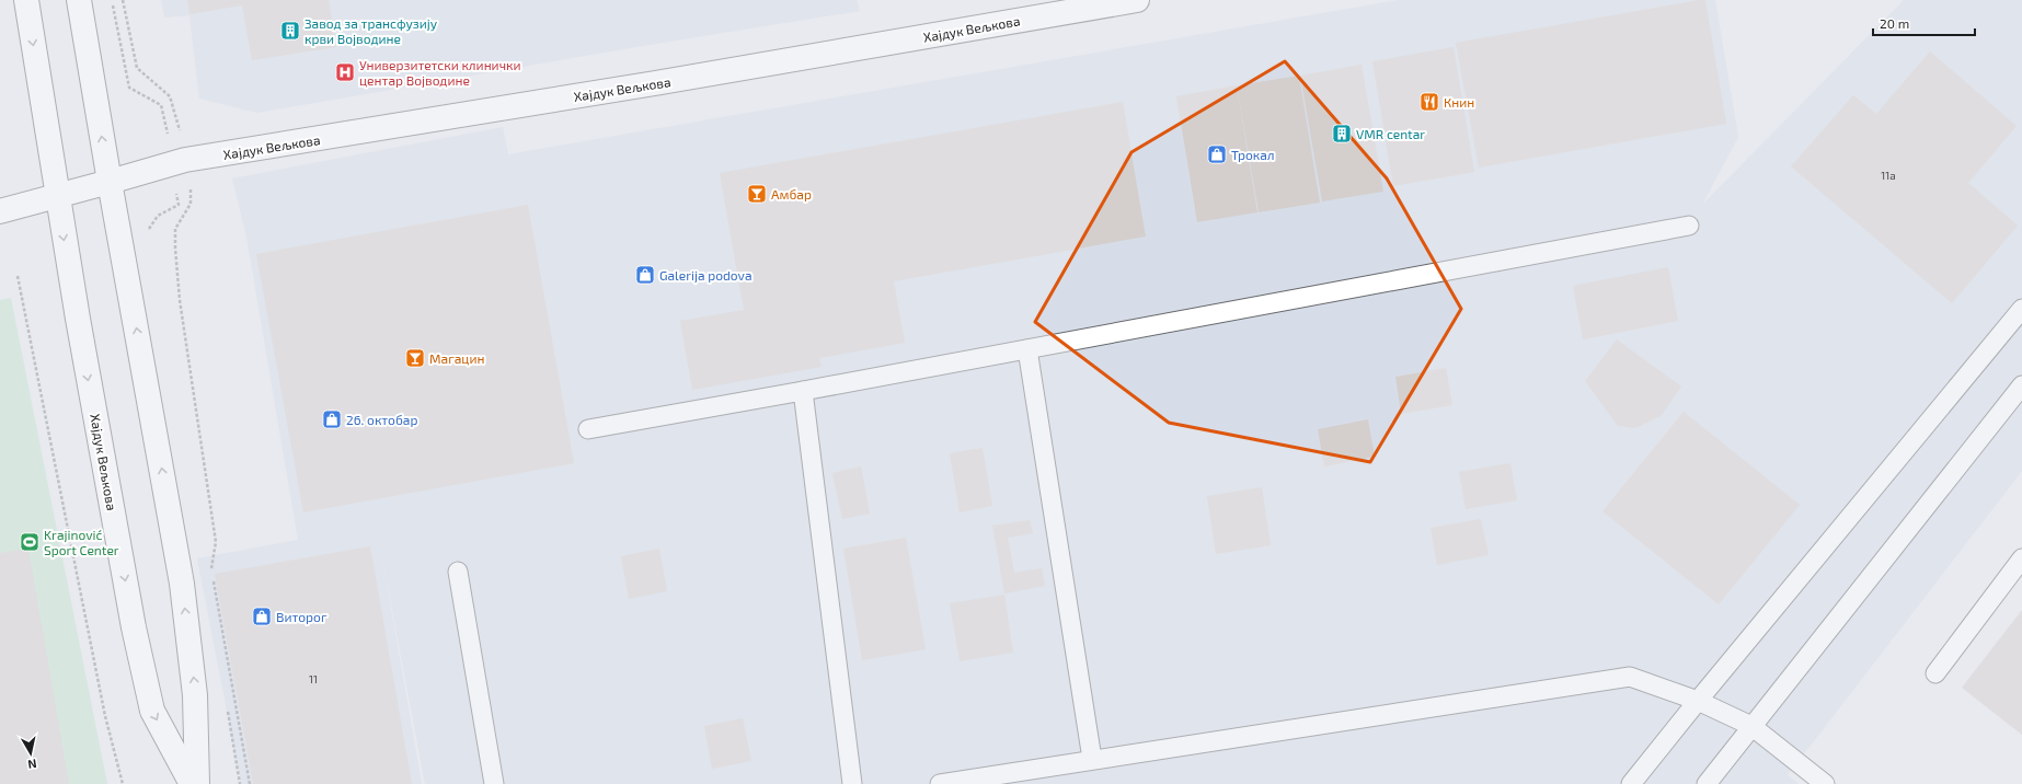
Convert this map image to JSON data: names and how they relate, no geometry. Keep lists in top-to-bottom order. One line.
{"streets":{"street":["Хајдук Вељкова"]},"places":{"building":["Завод за трансфузију крви Војводине","VMR centar"],"hospital":["Универзитетски клинички центар Војводине"],"restaurant":["Книн"],"shop":["Трокал","Galerija podova","26. октобар","Виторог"],"bar":["Амбар","Магацин"],"sports":["Krajinović Sport Center"]},"house_numbers":["11a","11"],"scale_bar":"20 m","north":"bottom"}
